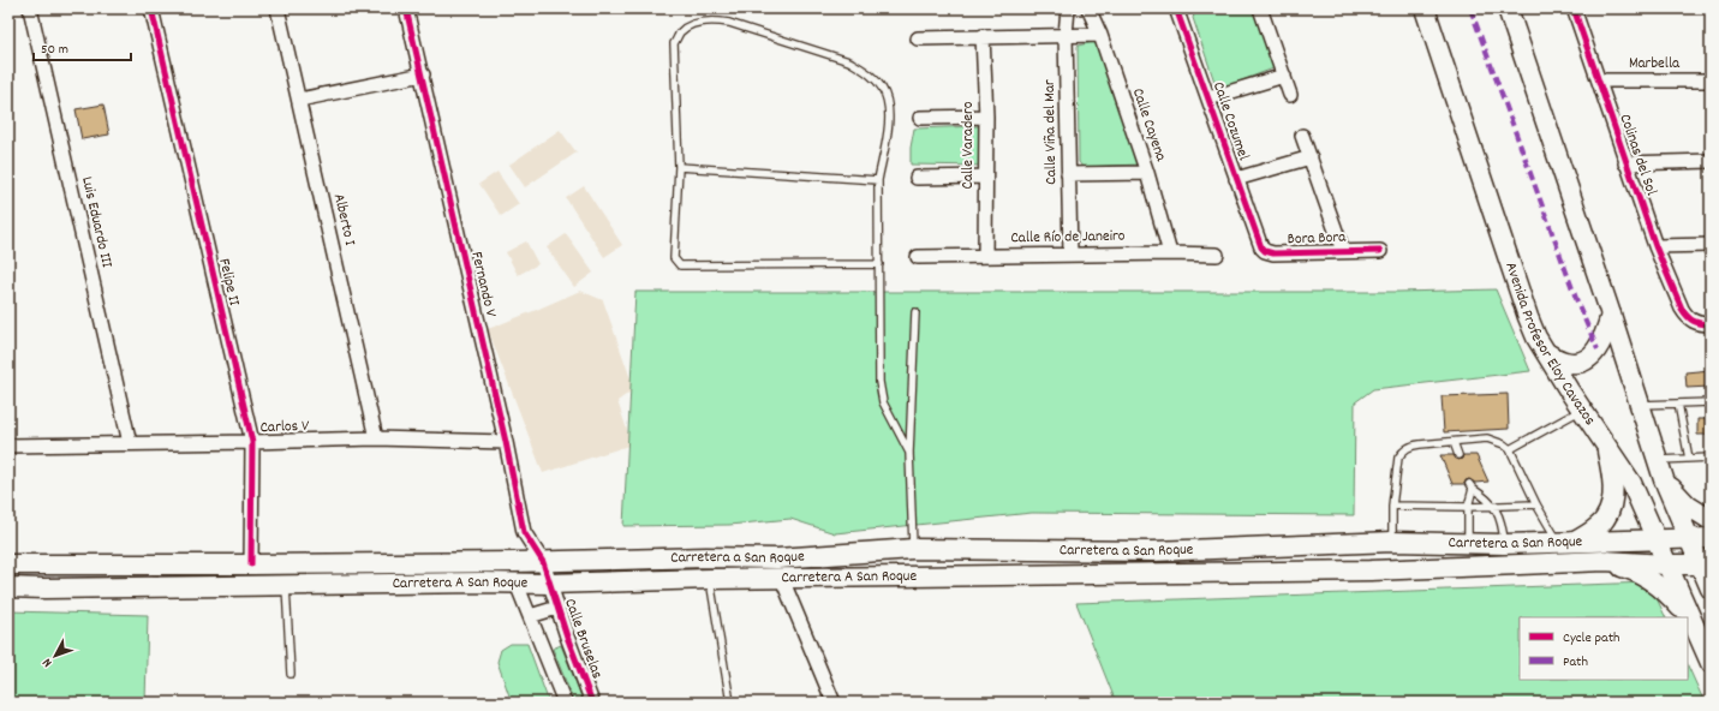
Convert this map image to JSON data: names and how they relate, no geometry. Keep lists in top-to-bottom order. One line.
{"streets":{"main road":["Avenida Profesor Eloy Cavazos","Carretera a San Roque","Carretera A San Roque"],"street":["Marbella","Calle Cozumel","Calle Cayena","Calle Viña del Mar","Calle Varadero","Colinas del Sol","Alberto I","Luis Eduardo III","Calle Río de Janeiro","Bora Bora","Felipe II","Fernando V","Carlos V","Calle Bruselas"]},"crossings":[["Marbella","Colinas del Sol"],["Calle Cozumel","Bora Bora"],["Calle Cayena","Calle Río de Janeiro"],["Calle Viña del Mar","Calle Río de Janeiro"],["Calle Varadero","Calle Río de Janeiro"],["Alberto I","Carlos V"],["Luis Eduardo III","Carlos V"],["Felipe II","Carlos V"],["Felipe II","Carretera A San Roque"],["Fernando V","Carlos V"],["Fernando V","Carretera a San Roque"],["Fernando V","Carretera A San Roque"],["Fernando V","Calle Bruselas"],["Avenida Profesor Eloy Cavazos","Carretera a San Roque"],["Carretera a San Roque","Carretera A San Roque"],["Carretera a San Roque","Calle Bruselas"],["Carretera A San Roque","Calle Bruselas"]],"legend":["Cycle path","Path"],"scale_bar":"50 m","north":"bottom left"}
